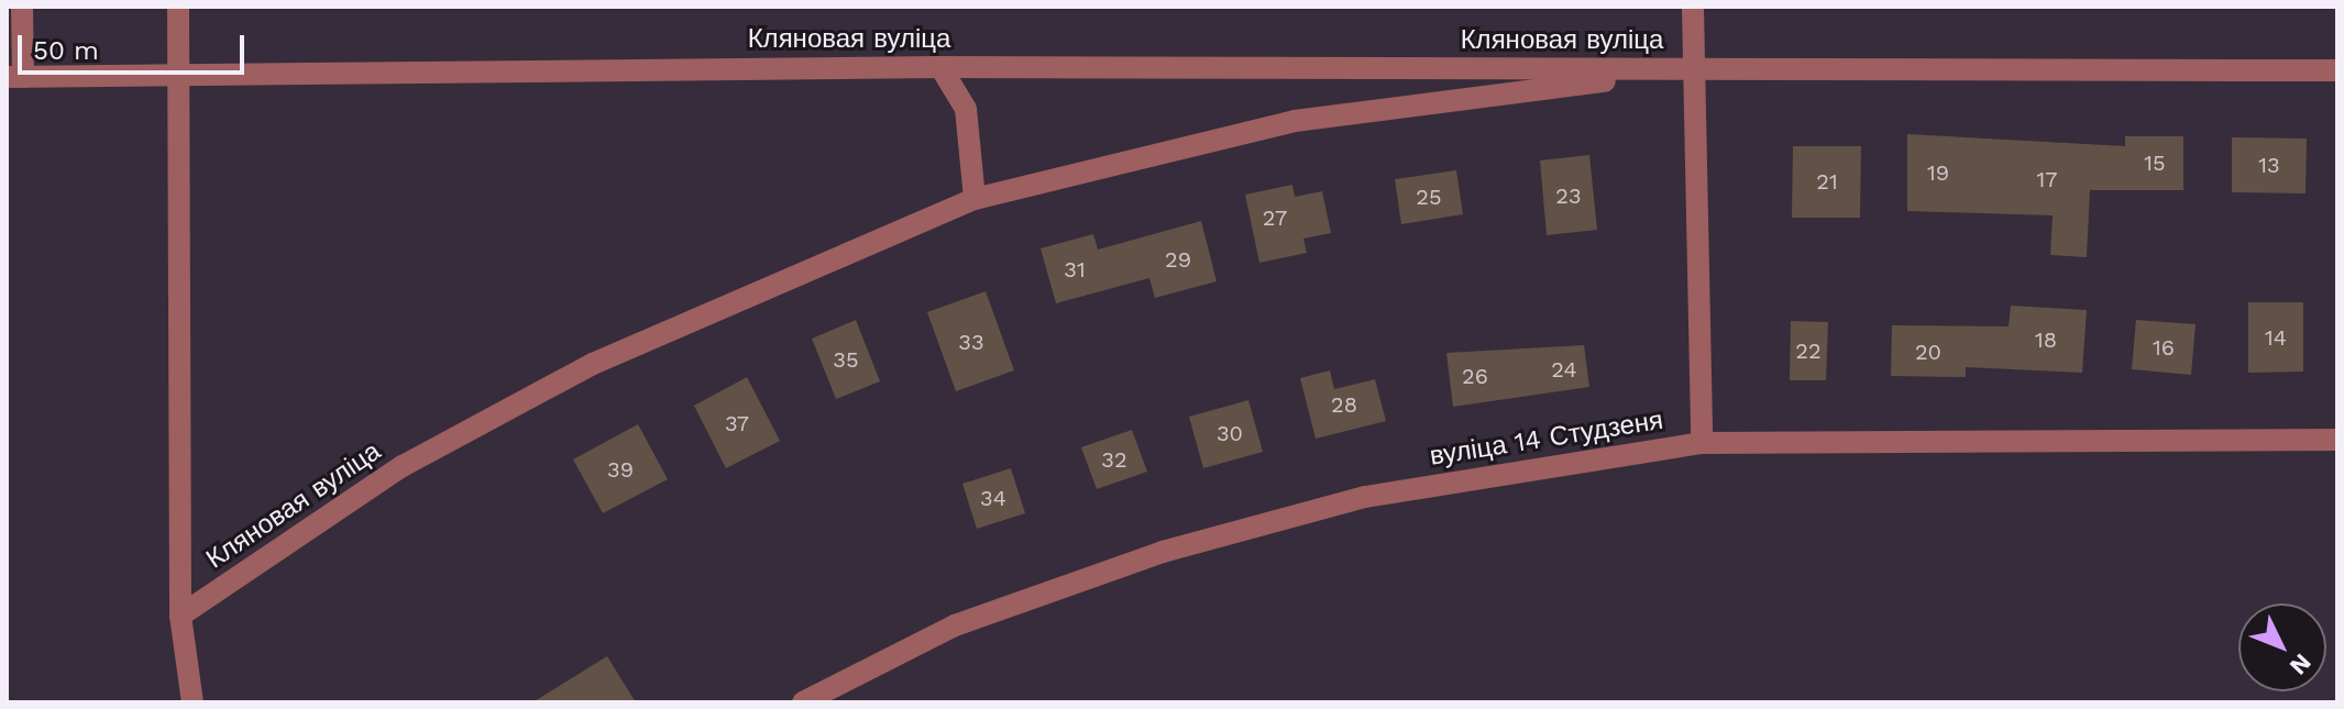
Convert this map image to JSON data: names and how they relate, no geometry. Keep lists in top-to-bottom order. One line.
{"streets":{"street":["Кляновая вуліца","вуліца 14 Студзеня"]},"house_numbers":["15","13","19","17","21","23","25","27","29","31","14","18","33","16","22","20","35","24","26","28","37","30","32","39","34"],"scale_bar":"50 m","north":"bottom right"}
